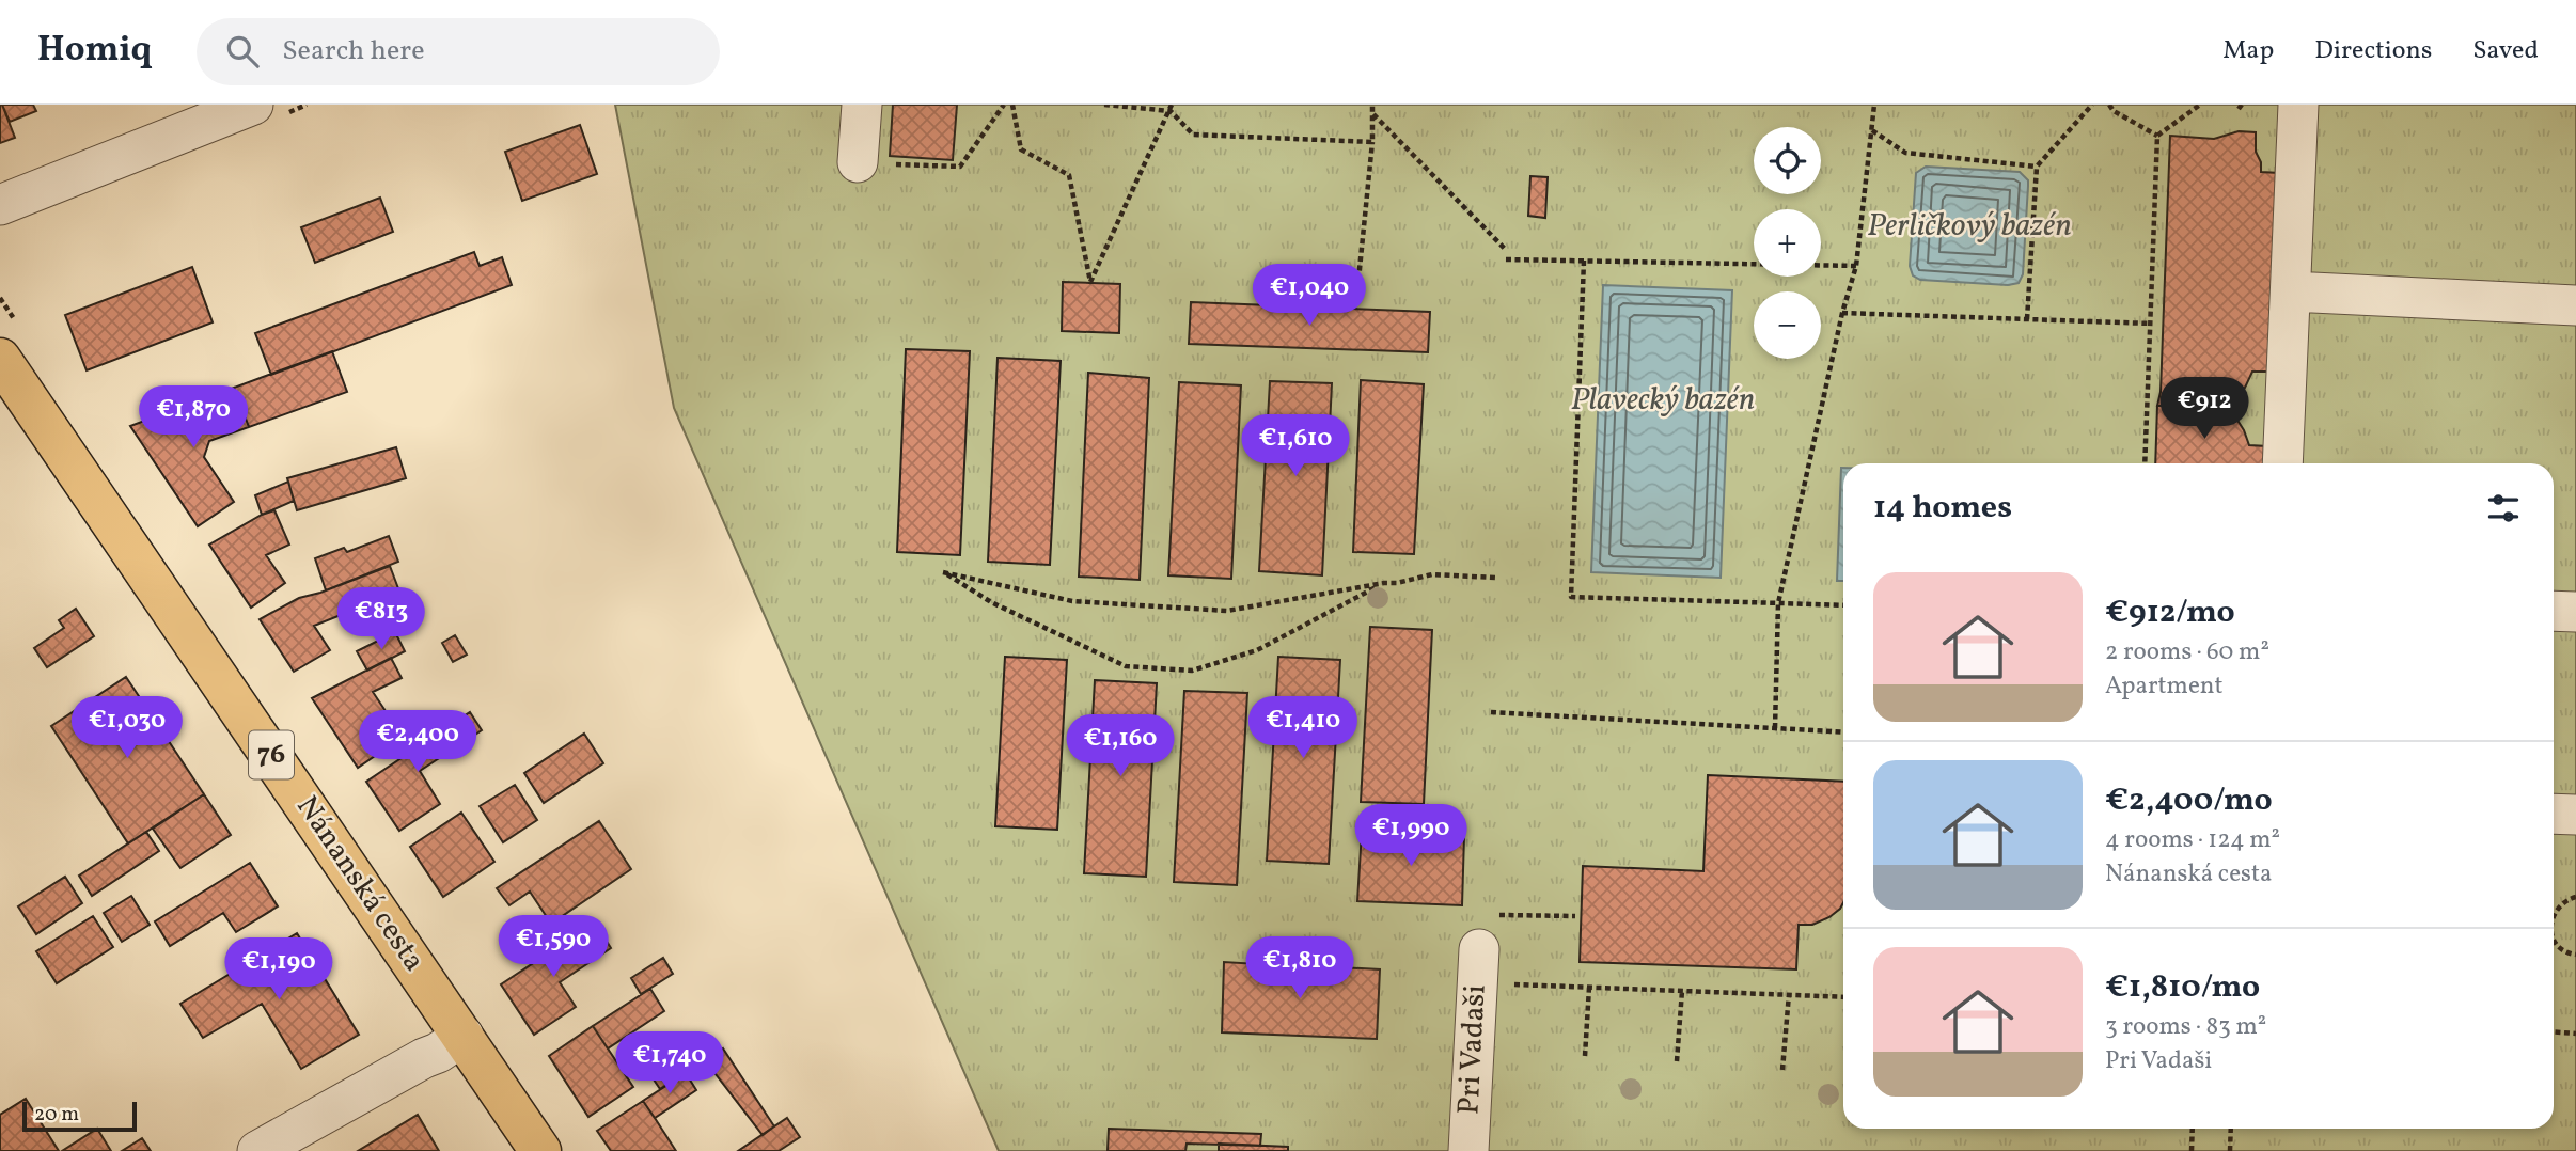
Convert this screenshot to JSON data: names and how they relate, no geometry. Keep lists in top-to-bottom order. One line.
{"streets":{"main road":["76","Nánanská cesta"],"street":["Pri Vadaši"]},"water":["Perličkový bazén","Plavecký bazén"],"scale_bar":"20 m","page":{"header":"Homiq","search":"Search here","nav":["Map","Directions","Saved"],"map_buttons":["+","−"],"price":["€1,040","€912","€1,870","€1,610","€813","€1,030","€1,410","€2,400","€1,160","€1,990","€1,590","€1,810","€1,190","€1,740"],"heading":"14 homes","list":[{"name":"€912/mo","note":"2 rooms · 60 m² · Apartment"},{"name":"€2,400/mo","note":"4 rooms · 124 m² · Nánanská cesta"},{"name":"€1,810/mo","note":"3 rooms · 83 m² · Pri Vadaši"}],"scale":"20 m"}}
